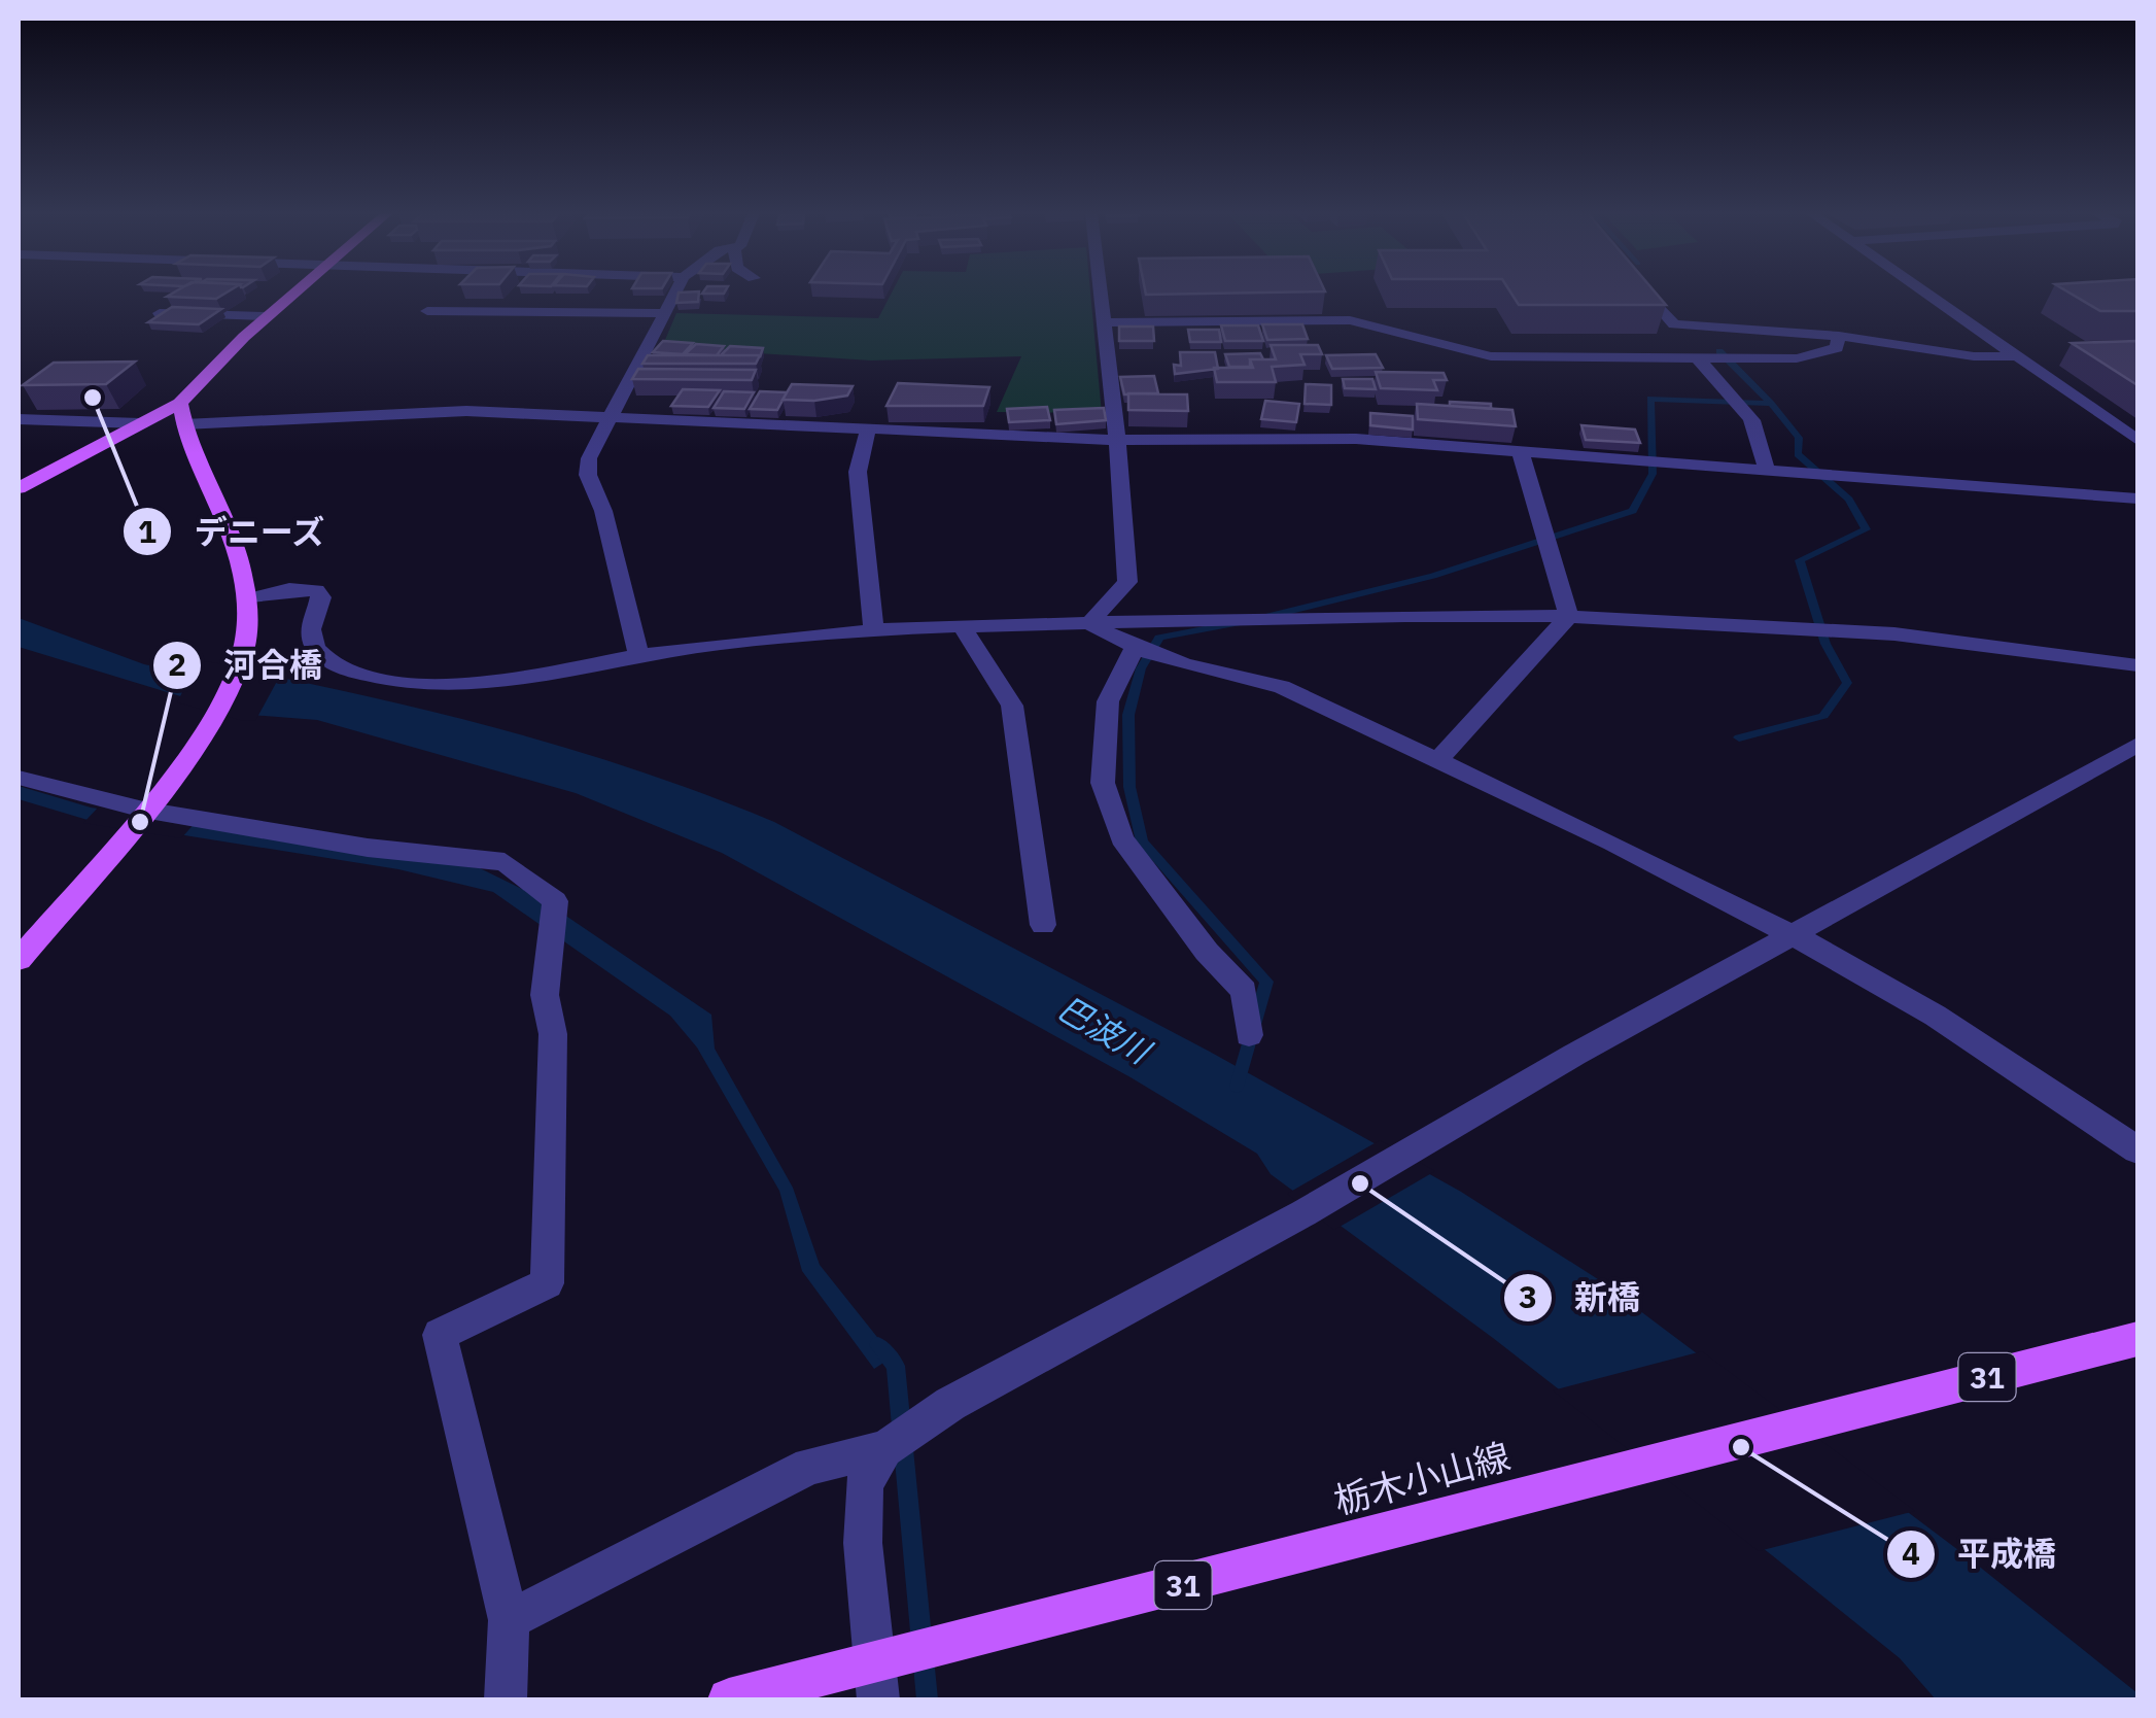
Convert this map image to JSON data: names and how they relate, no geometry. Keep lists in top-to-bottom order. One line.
{"streets":{"main road":["31","栃木小山線"]},"water":["巴波川"],"places":["デニーズ","河合橋","新橋","平成橋"]}
